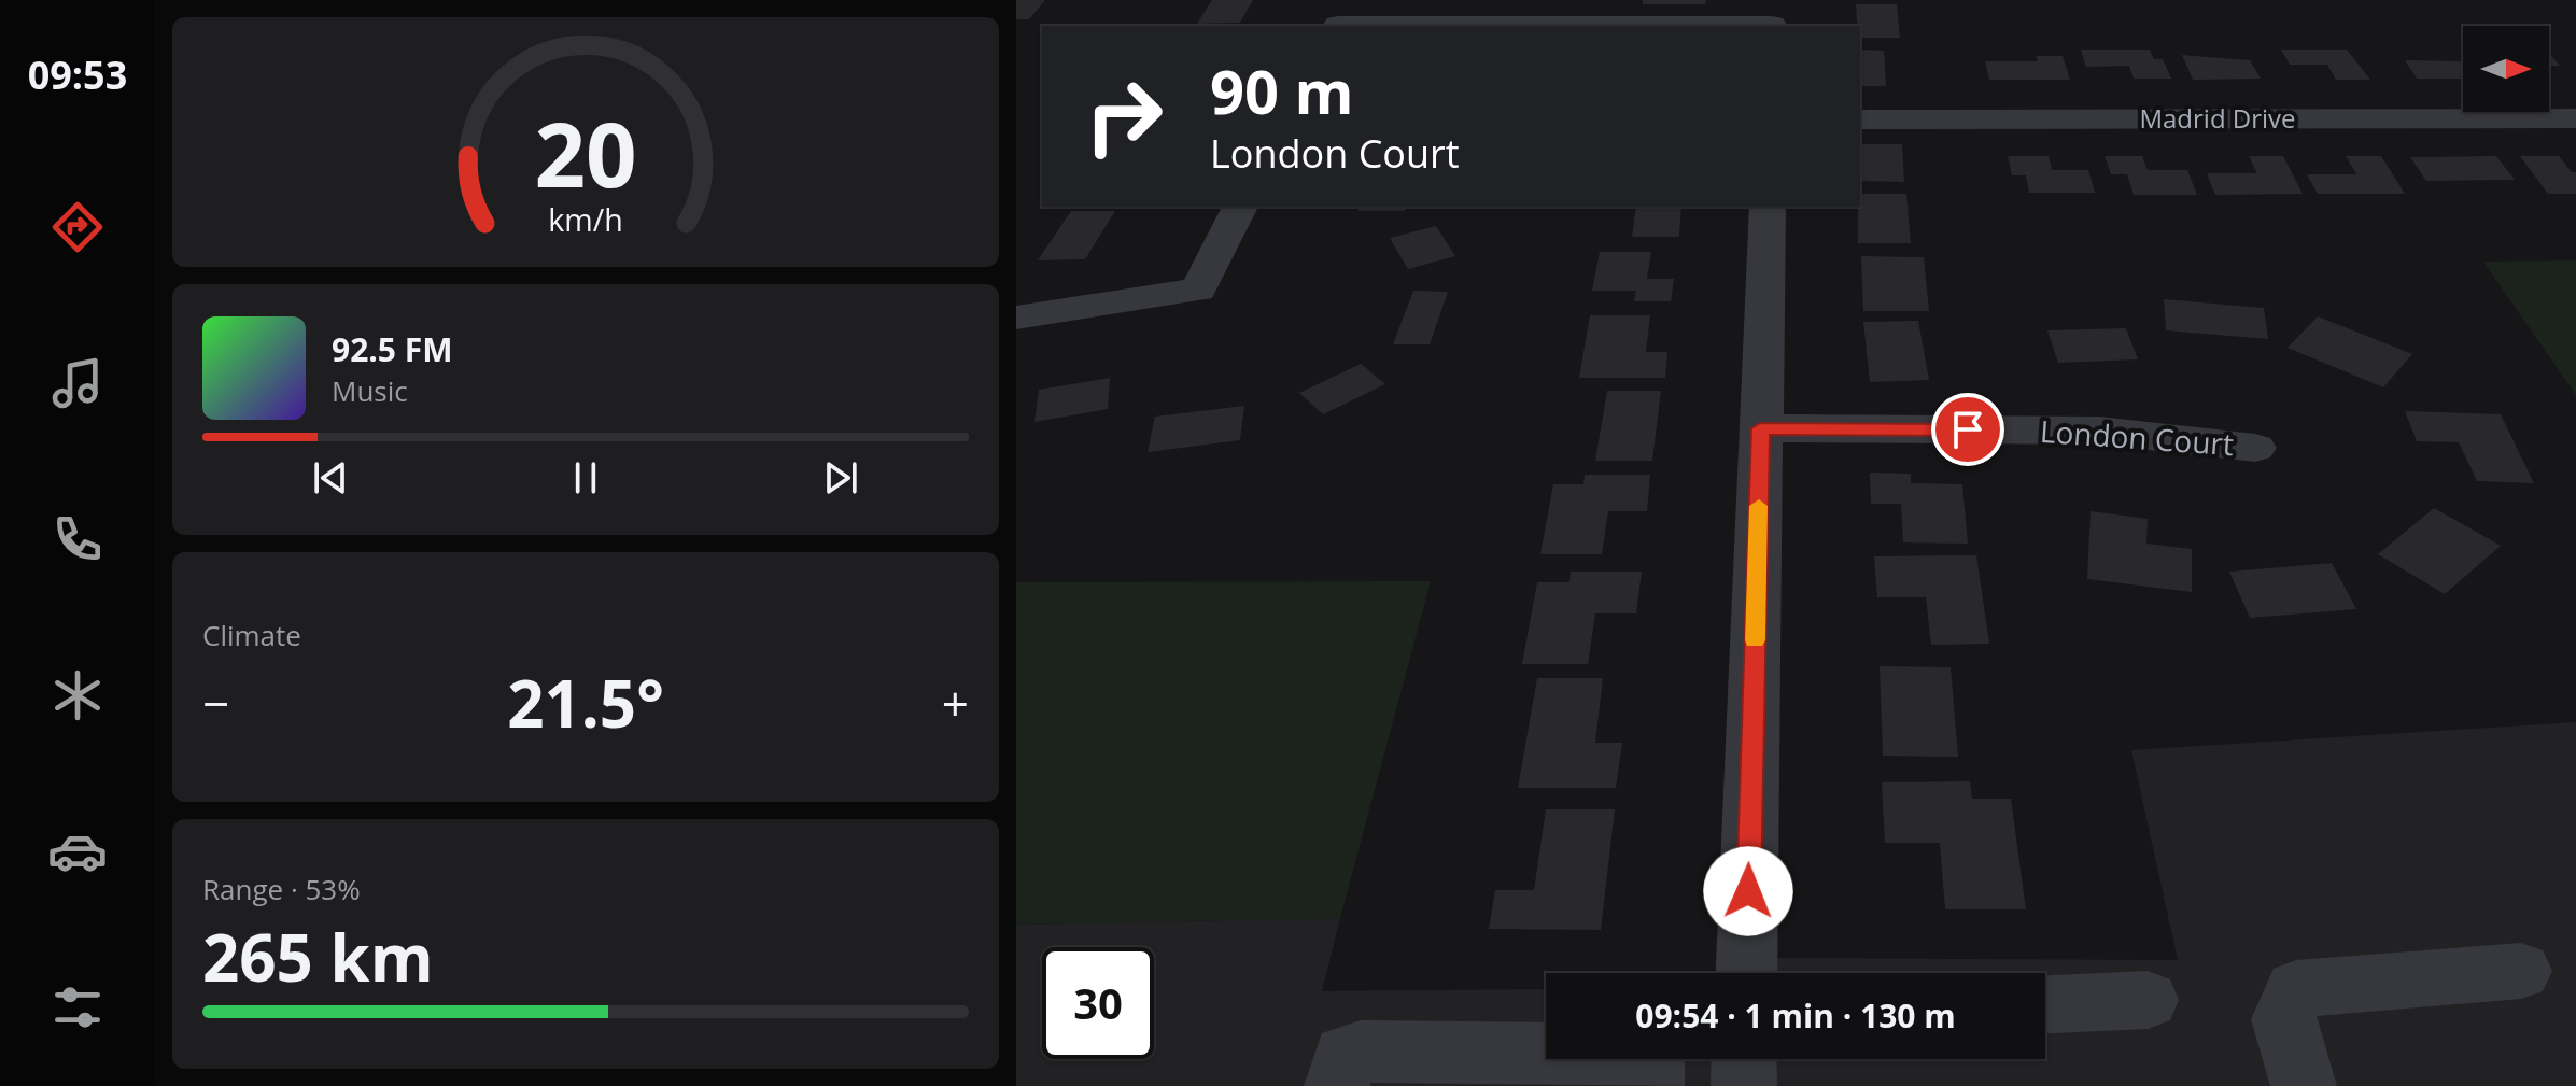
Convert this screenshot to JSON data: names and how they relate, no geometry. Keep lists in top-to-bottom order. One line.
{"streets":{"street":["Madrid Drive","London Court"]},"north":"right","page":{"tabs":"09:53","turn":["90 m","London Court"],"song":["92.5 FM","Music"],"tile":["Climate",["Range · 53%","265 km"]],"heat":["−","21.5°","+"],"limit":"30","trip":"09:54 · 1 min · 130 m","gauge":["20","km/h"]}}
